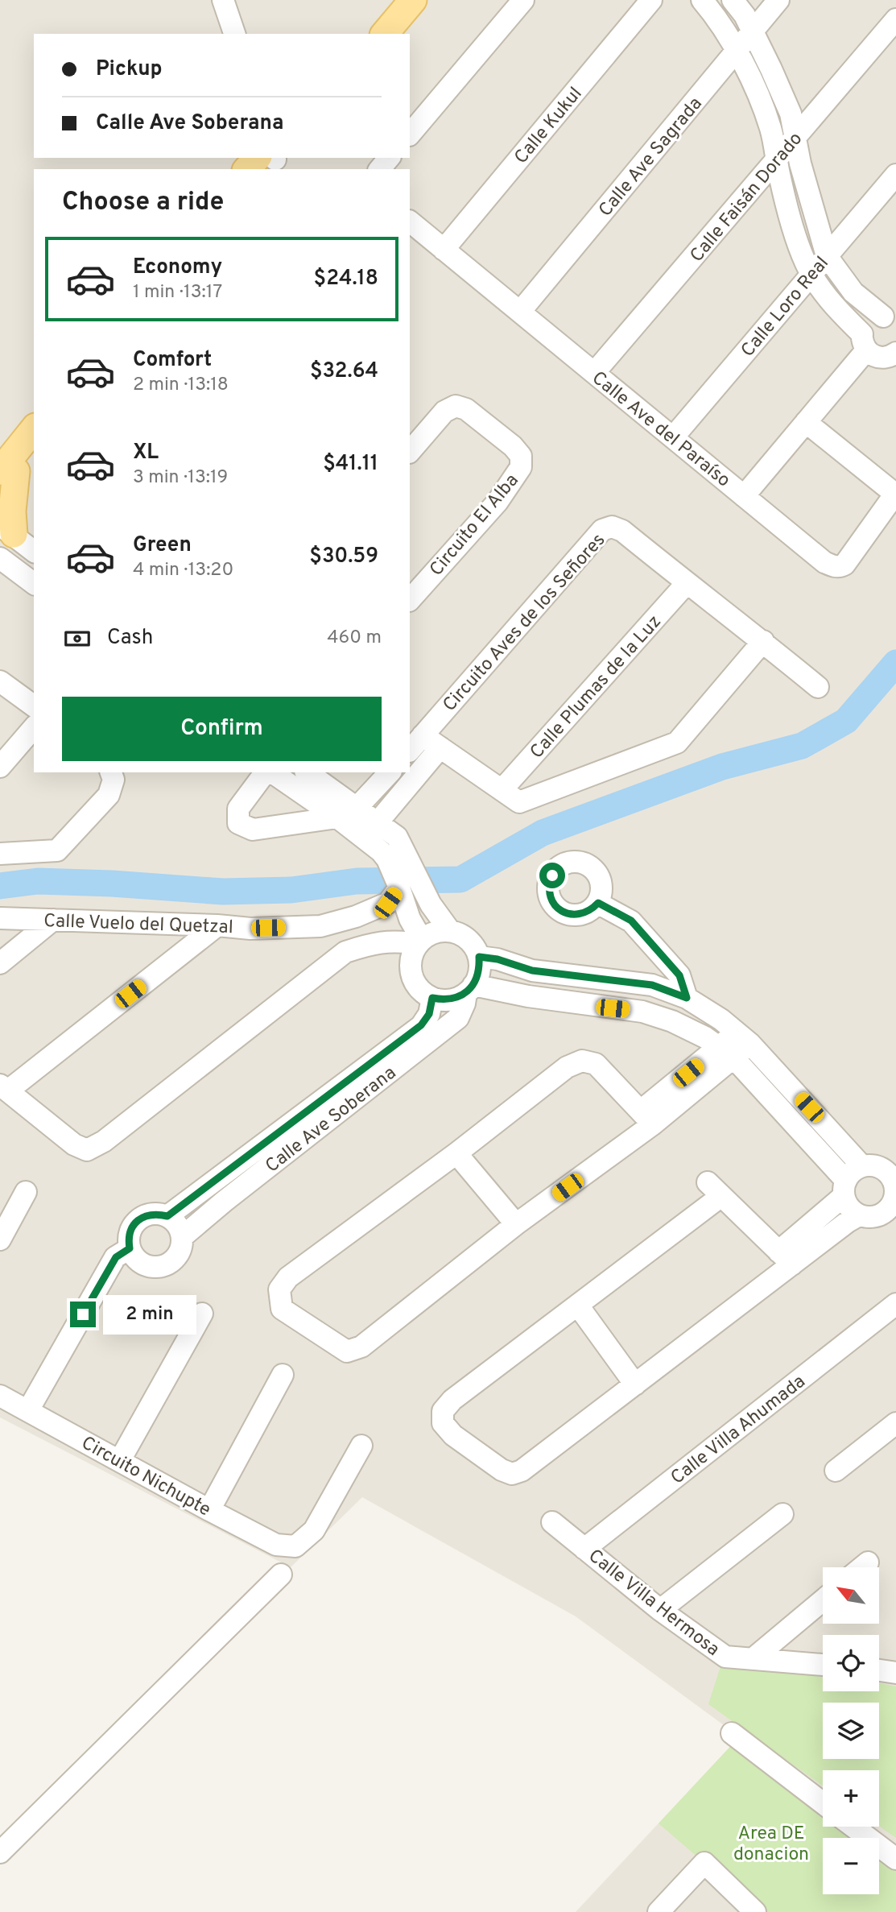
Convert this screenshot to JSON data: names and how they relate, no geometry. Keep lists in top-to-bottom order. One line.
{"streets":{"street":["Calle Kukul","Calle Ave Sagrada","Calle Faisán Dorado","Calle Loro Real","Calle Ave del Paraíso","Circuito El Alba","Circuito Aves de los Señores","Calle Plumas de la Luz","Calle Vuelo del Quetzal","Calle Ave Soberana","Calle Villa Ahumada","Circuito Nichupte","Calle Villa Hermosa"]},"crossings":[["Calle Kukul","Calle Ave del Paraíso"],["Calle Ave Sagrada","Calle Ave del Paraíso"],["Calle Faisán Dorado","Calle Ave del Paraíso"],["Calle Loro Real","Calle Ave del Paraíso"],["Circuito Aves de los Señores","Calle Plumas de la Luz"],["Calle Villa Ahumada","Calle Villa Hermosa"]],"parks":["Area DE donacion"],"north":"top left","page":{"banner":["Pickup","Calle Ave Soberana"],"heading":"Choose a ride","list":[{"name":"Economy","note":"1 min · 13:17","value":"$24.18"},{"name":"Comfort","note":"2 min · 13:18","value":"$32.64"},{"name":"XL","note":"3 min · 13:19","value":"$41.11"},{"name":"Green","note":"4 min · 13:20","value":"$30.59"}],"pay":["Cash","460 m"],"buttons":"Confirm","bubble":"2 min","map_buttons":["+","−"]}}
